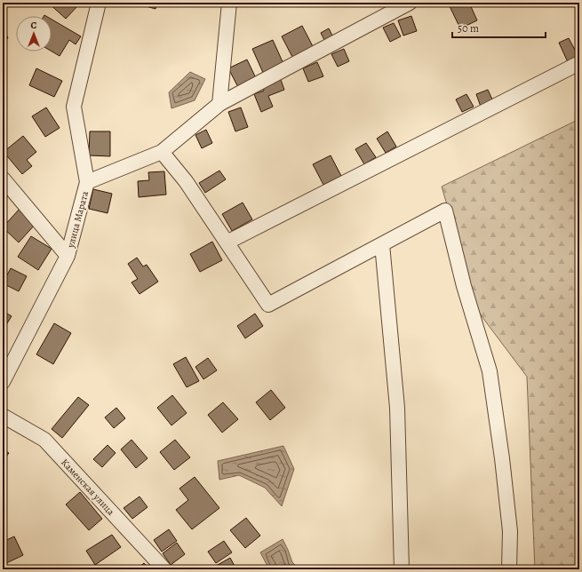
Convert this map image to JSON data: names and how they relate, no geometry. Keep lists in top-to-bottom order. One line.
{"streets":{"street":["улица Марата","Каменская улица"]},"scale_bar":"50 m","north":"top"}
